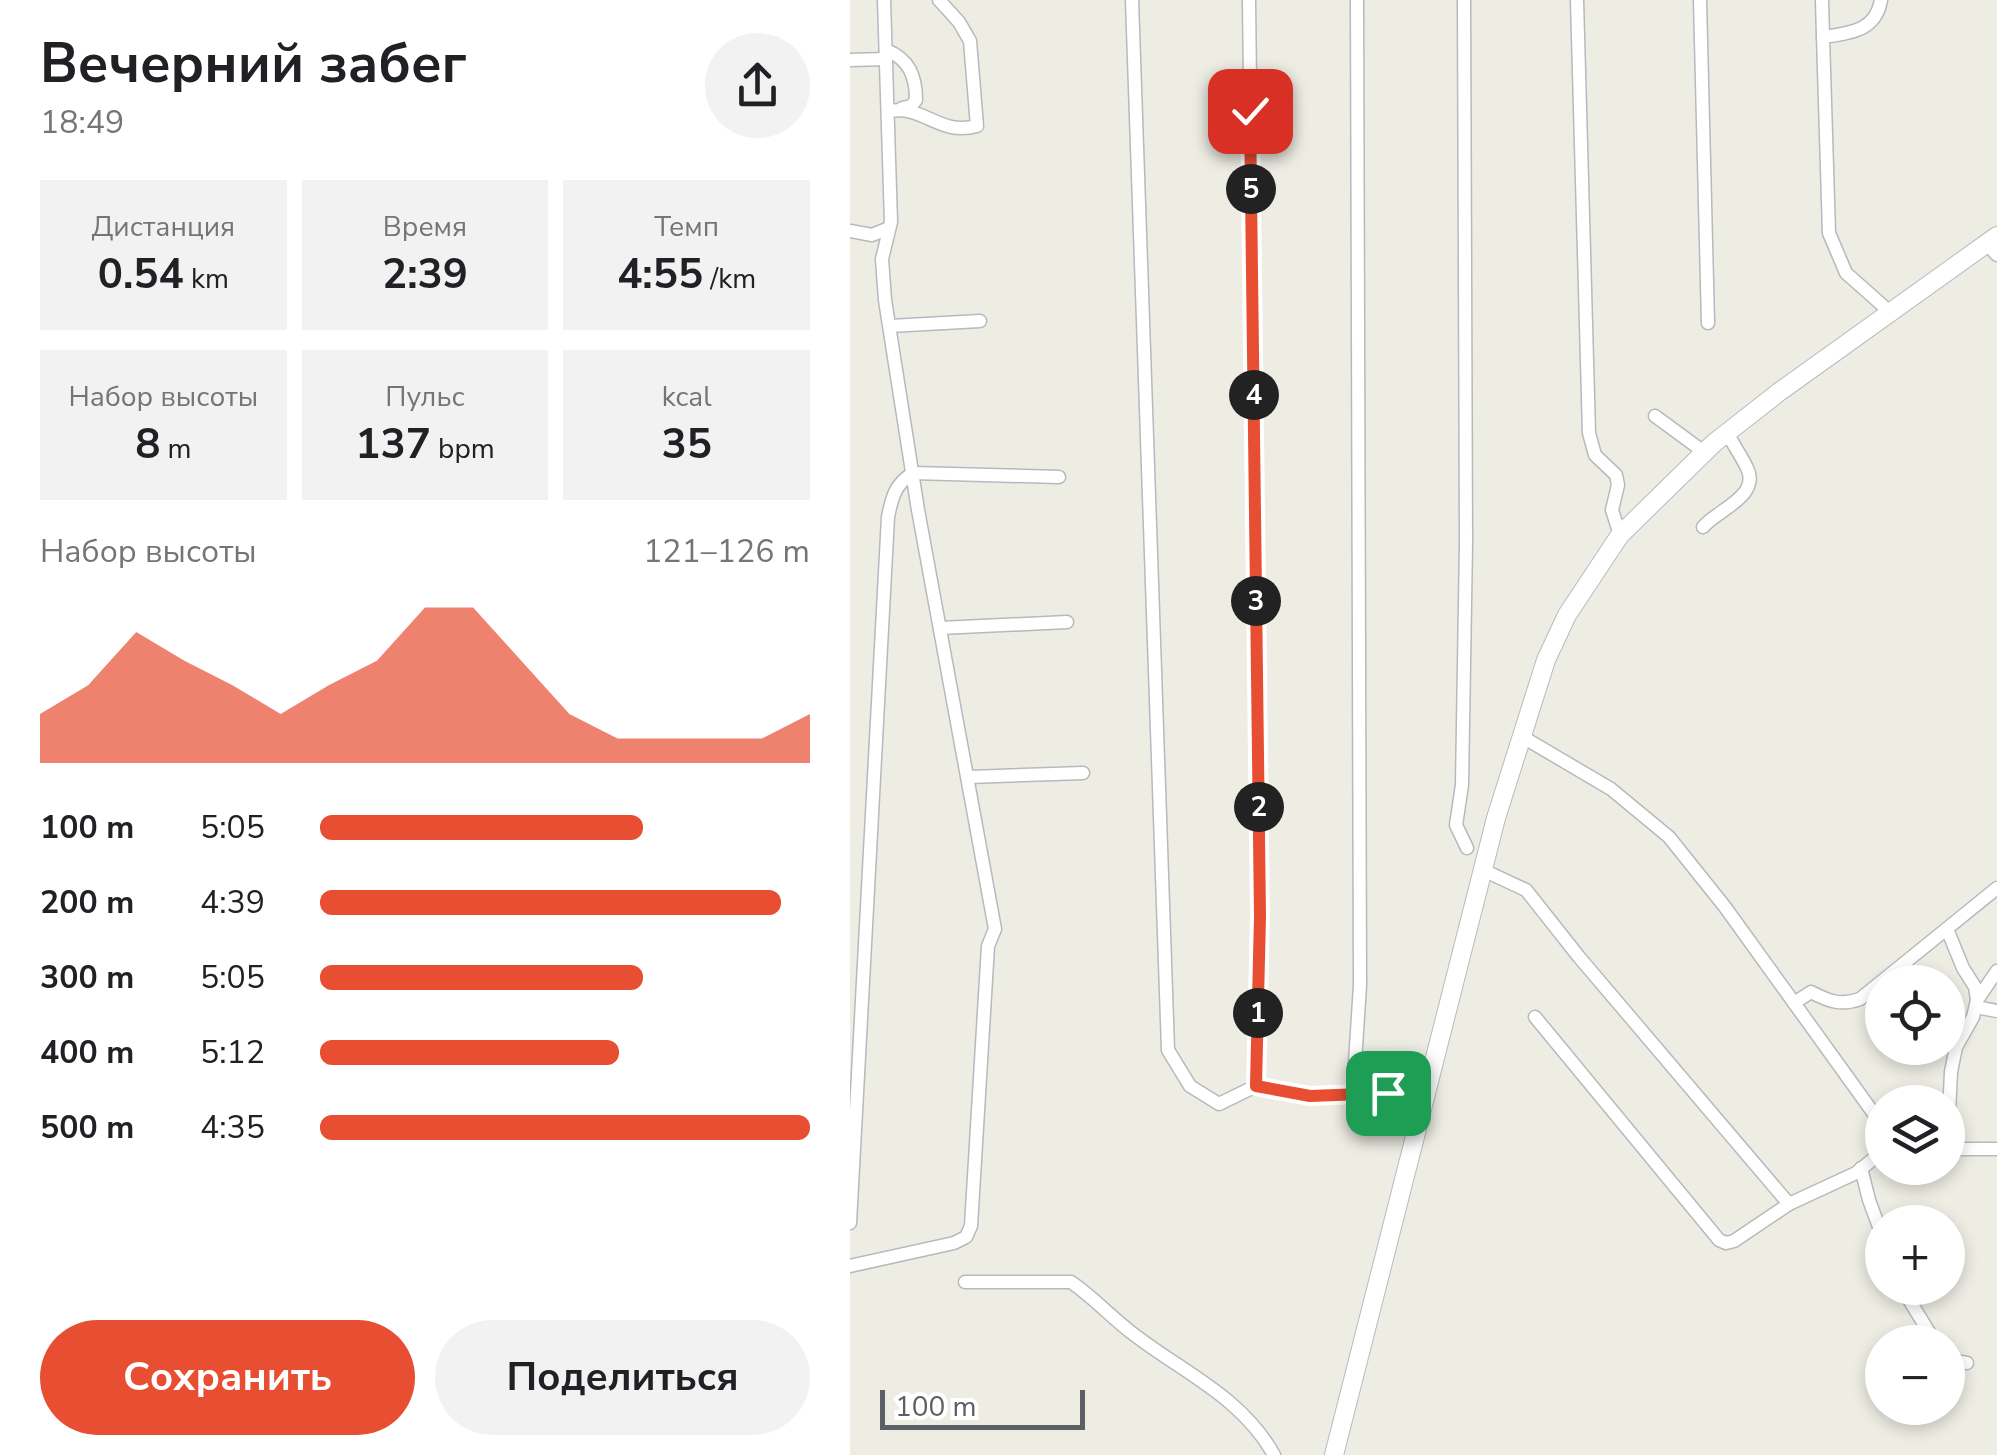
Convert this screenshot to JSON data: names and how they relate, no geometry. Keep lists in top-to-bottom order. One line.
{"scale_bar":"100 m","page":{"heading":["Вечерний забег","18:49"],"pins":["5","4","3","2","1"],"stats":[["Дистанция","0.54 km"],["Время","2:39"],["Темп","4:55 /km"],["Набор высоты","8 m"],["Пульс","137 bpm"],["kcal","35"]],"chart":["Набор высоты","121–126 m"],"list":[{"name":"100 m","note":"5:05"},{"name":"200 m","note":"4:39"},{"name":"300 m","note":"5:05"},{"name":"400 m","note":"5:12"},{"name":"500 m","note":"4:35"}],"map_buttons":["+","−"],"buttons":["Сохранить","Поделиться"],"scale":"100 m"}}
